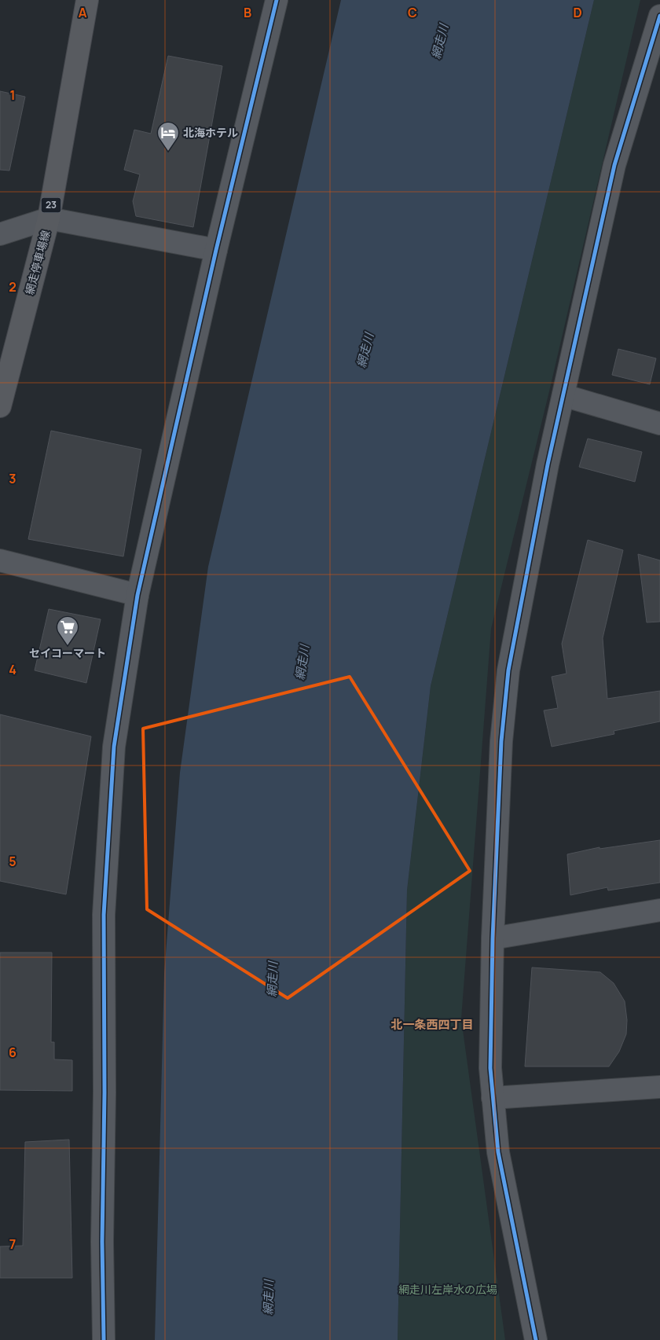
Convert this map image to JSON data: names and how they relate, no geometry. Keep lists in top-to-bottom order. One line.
{"streets":{"main road":["23","網走停車場線"]},"districts":["北一条西四丁目"],"water":["網走川"],"parks":["網走川左岸水の広場"],"places":{"hotel":["北海ホテル"],"supermarket":["セイコーマート"]},"grid":{"columns":["A","B","C","D"],"rows":["1","2","3","4","5","6","7"]}}
